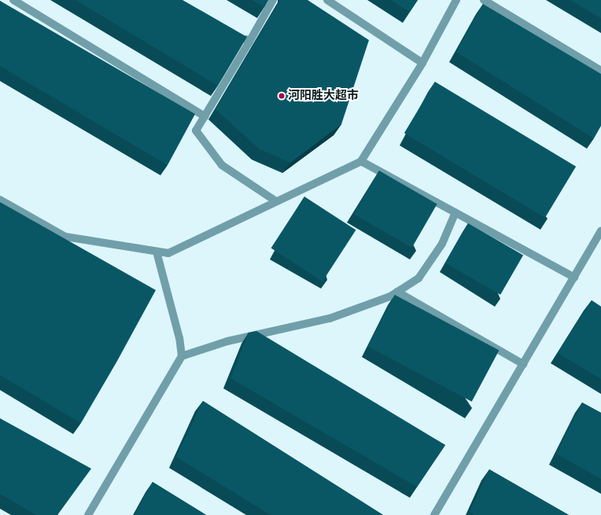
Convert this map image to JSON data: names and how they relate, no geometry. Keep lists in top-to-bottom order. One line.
{"places":["河阳胜大超市"]}
